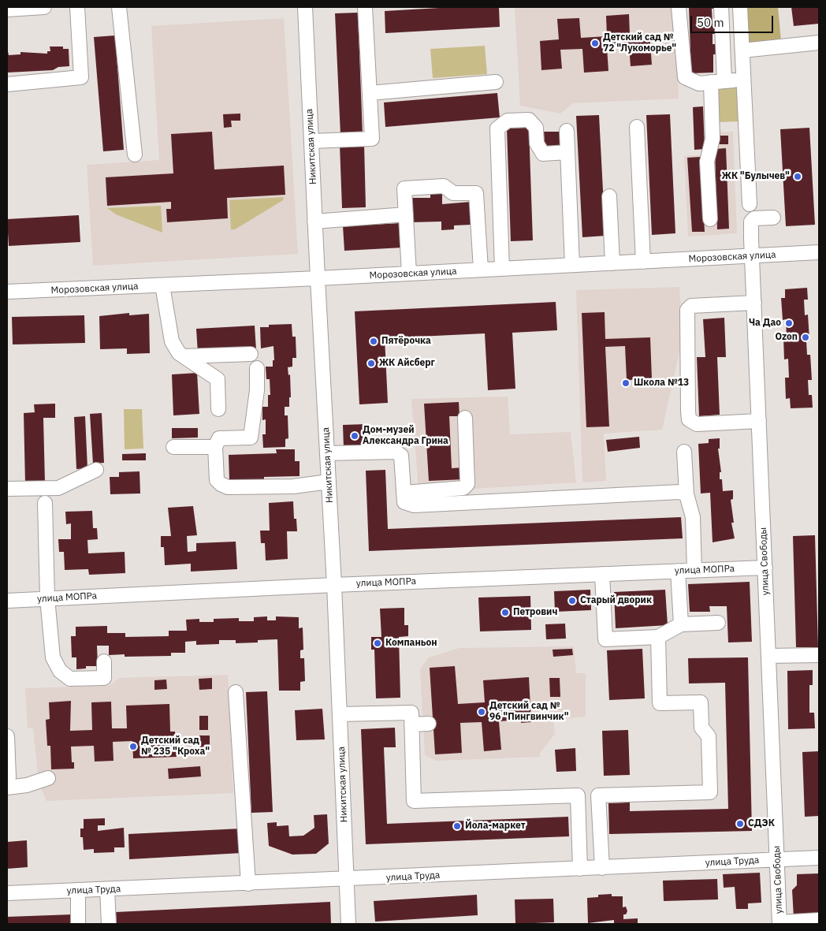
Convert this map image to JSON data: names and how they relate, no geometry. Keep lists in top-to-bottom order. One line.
{"streets":{"street":["Никитская улица","Морозовская улица","улица Свободы","улица МОПРа","улица Труда"]},"crossings":[["Никитская улица","Морозовская улица"],["Никитская улица","улица МОПРа"],["Никитская улица","улица Труда"],["Морозовская улица","улица Свободы"],["улица Свободы","улица МОПРа"],["улица Свободы","улица Труда"]],"places":["Детский сад № 72 \"Лукоморье\"","ЖК \"Булычев\"","Ча Дао","Ozon","Пятёрочка","ЖК Айсберг","Школа №13","Дом-музей Александра Грина","Старый дворик","Петрович","Компаньон","Детский сад № 96 \"Пингвинчик\"","Детский сад № 235 \"Кроха\"","СДЭК","Йола-маркет"],"scale_bar":"50 m"}
